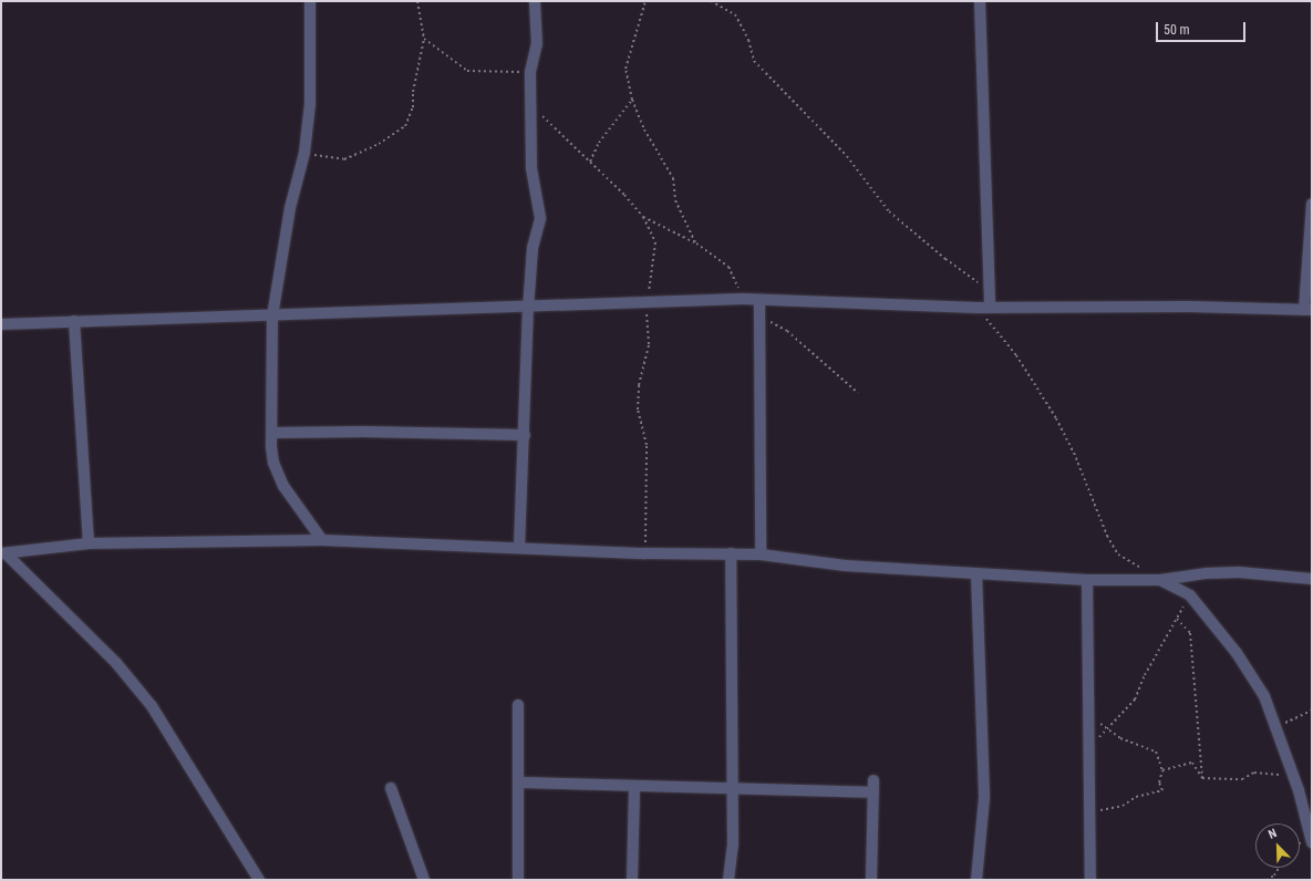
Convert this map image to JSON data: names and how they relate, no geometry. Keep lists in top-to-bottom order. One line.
{"scale_bar":"50 m","north":"top left"}
